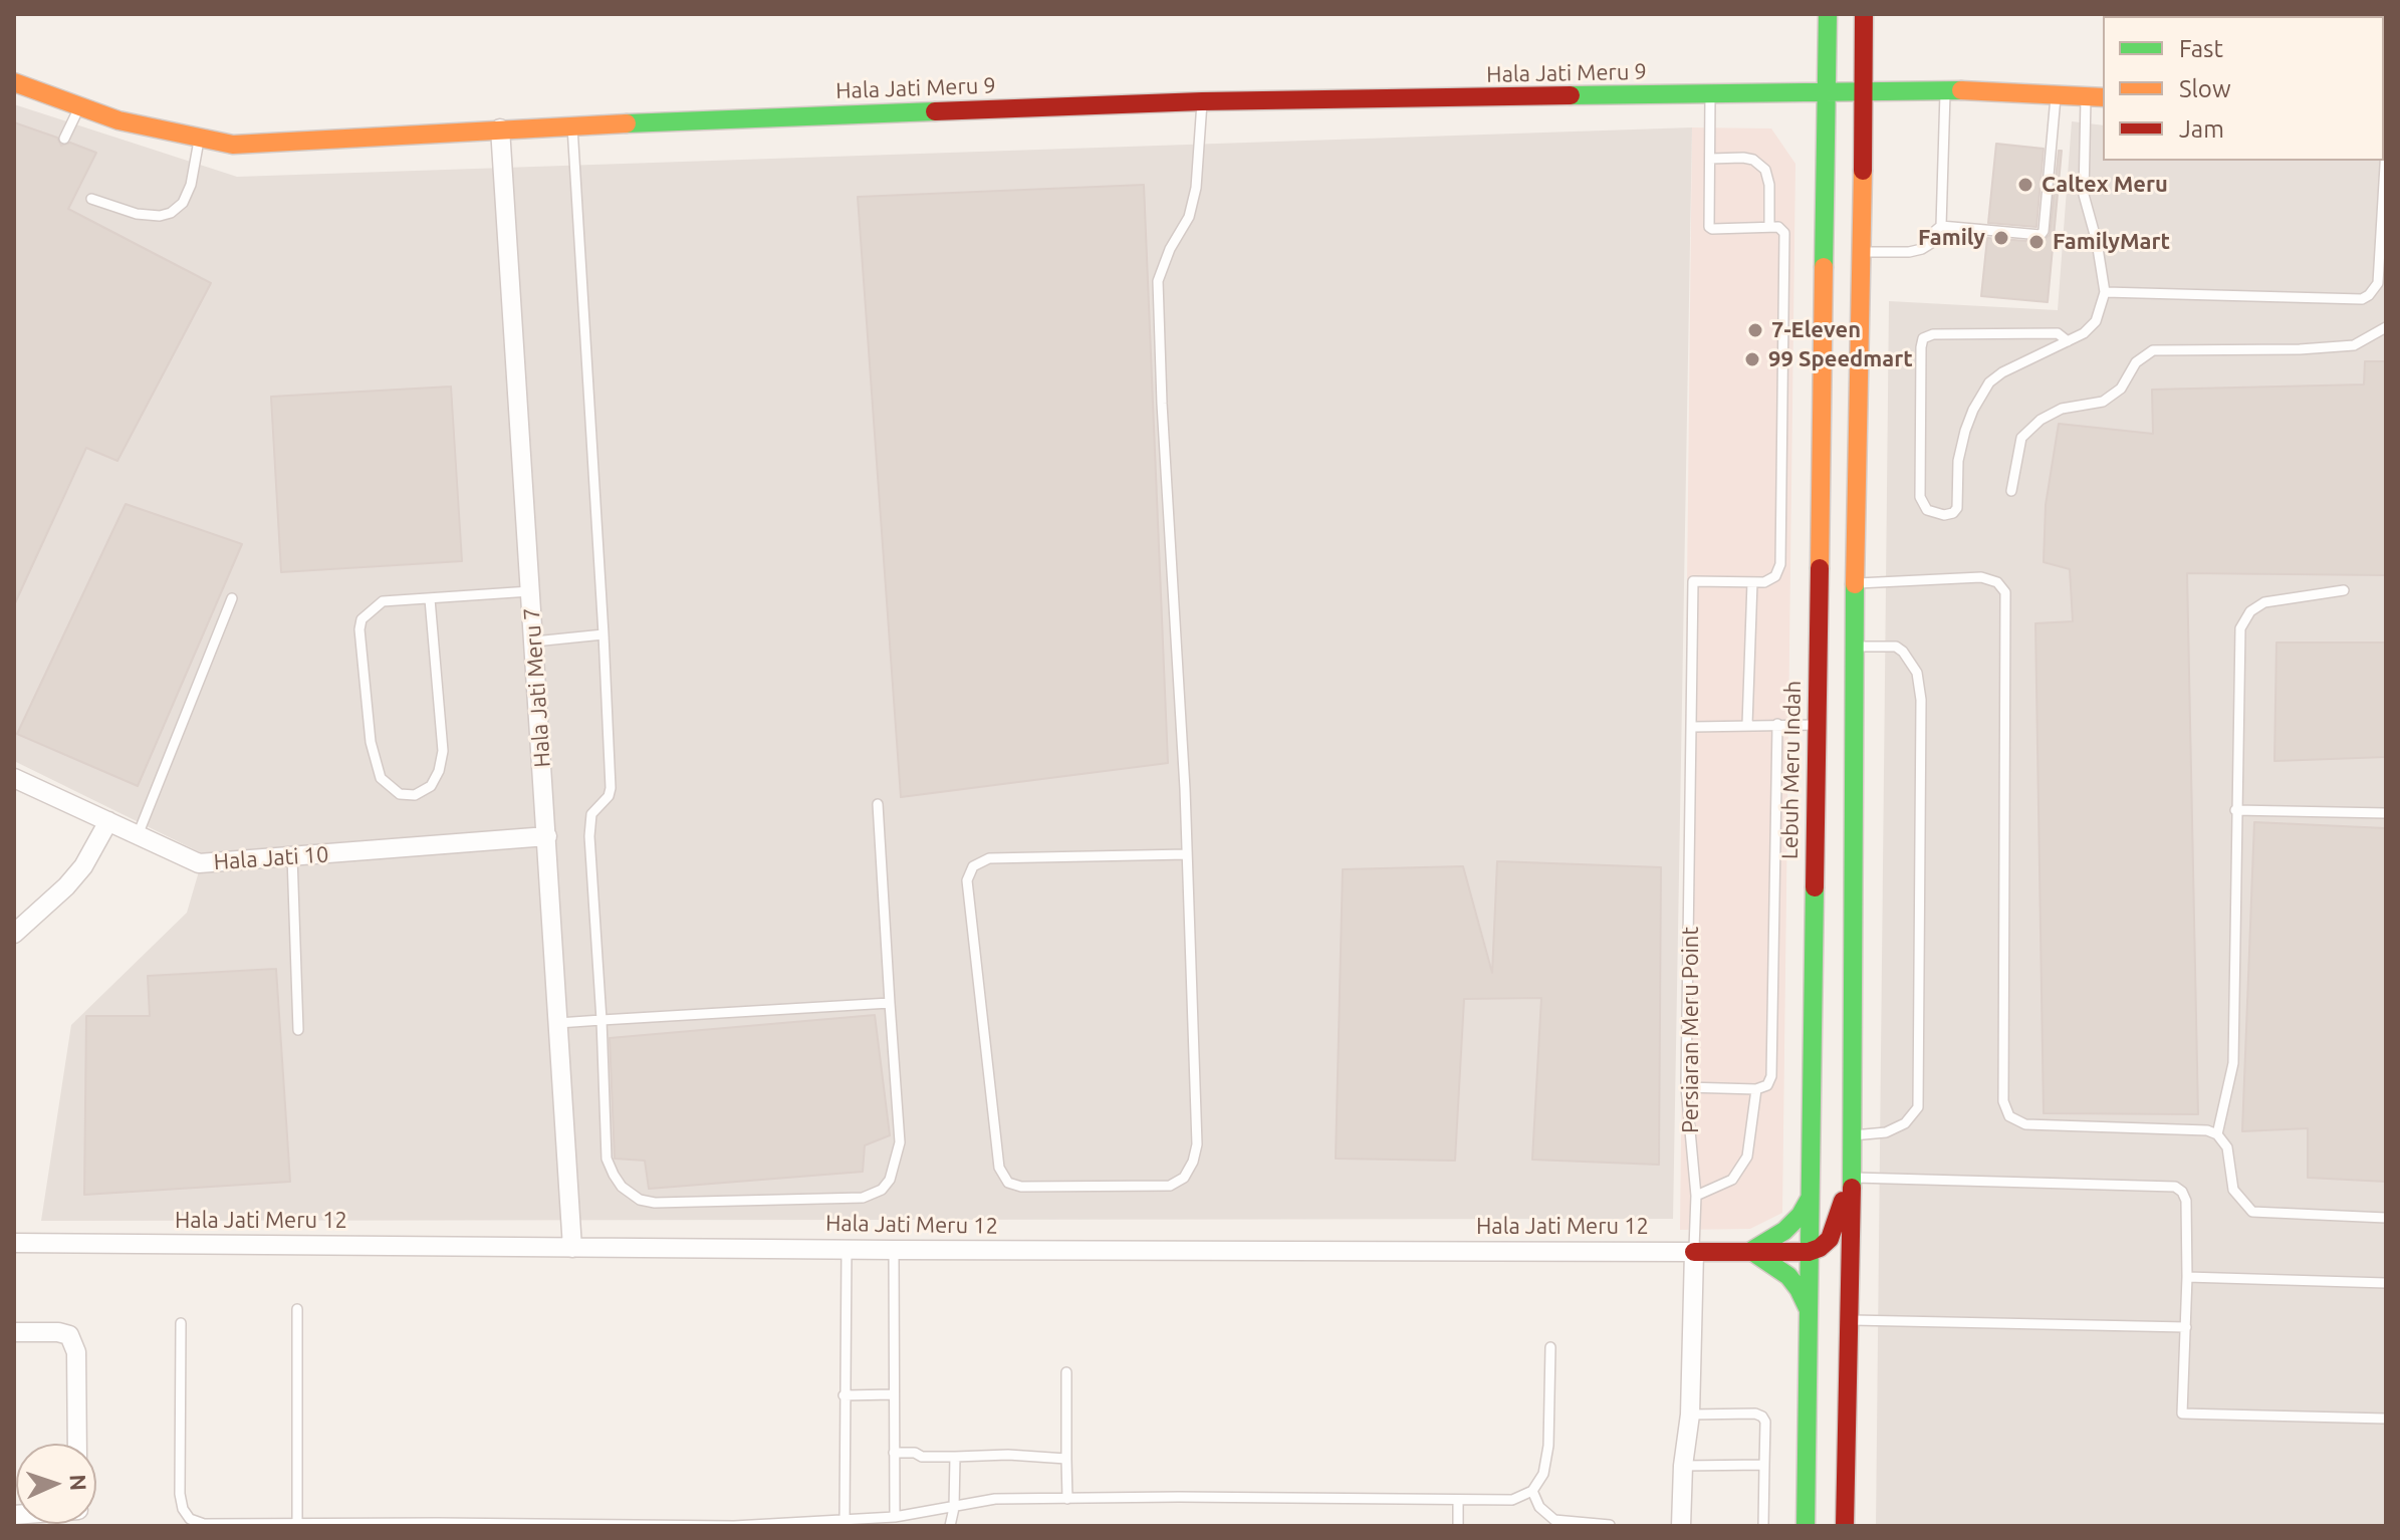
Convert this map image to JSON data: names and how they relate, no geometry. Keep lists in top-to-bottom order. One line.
{"streets":{"main road":["Hala Jati Meru 9","Lebuh Meru Indah","Hala Jati Meru 12"],"street":["Hala Jati Meru 7","Hala Jati 10","Persiaran Meru Point"]},"crossings":[["Hala Jati Meru 9","Hala Jati Meru 7"],["Hala Jati Meru 9","Lebuh Meru Indah"],["Hala Jati Meru 7","Hala Jati 10"],["Hala Jati Meru 7","Hala Jati Meru 12"],["Lebuh Meru Indah","Hala Jati Meru 12"],["Persiaran Meru Point","Hala Jati Meru 12"]],"places":["Caltex Meru","Family","FamilyMart","7-Eleven","99 Speedmart"],"legend":["Fast","Slow","Jam"],"north":"right"}
